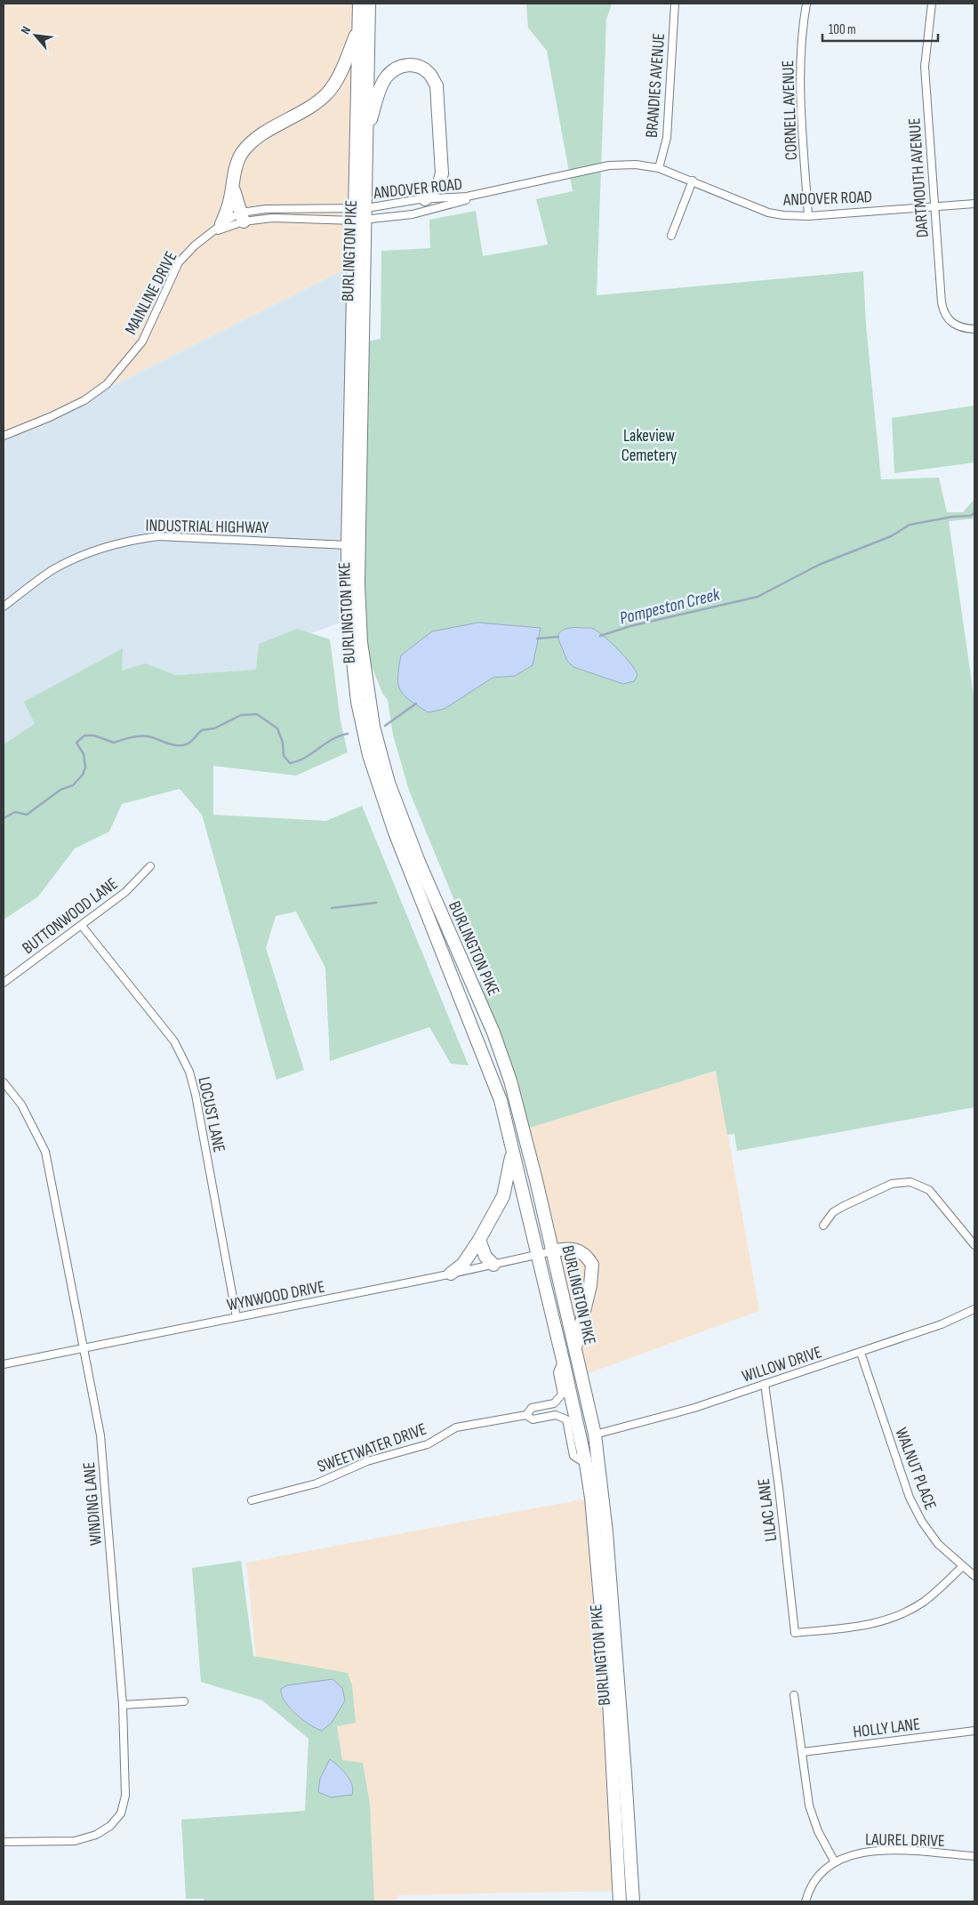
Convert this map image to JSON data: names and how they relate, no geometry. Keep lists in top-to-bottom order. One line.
{"streets":{"highway":["BURLINGTON PIKE"],"street":["BRANDIES AVENUE","CORNELL AVENUE","DARTMOUTH AVENUE","ANDOVER ROAD","MAINLINE DRIVE","INDUSTRIAL HIGHWAY","BUTTONWOOD LANE","LOCUST LANE","WYNWOOD DRIVE","WILLOW DRIVE","SWEETWATER DRIVE","WALNUT PLACE","WINDING LANE","LILAC LANE","HOLLY LANE","LAUREL DRIVE"]},"crossings":[["BRANDIES AVENUE","ANDOVER ROAD"],["CORNELL AVENUE","ANDOVER ROAD"],["DARTMOUTH AVENUE","ANDOVER ROAD"],["ANDOVER ROAD","BURLINGTON PIKE"],["ANDOVER ROAD","MAINLINE DRIVE"],["BURLINGTON PIKE","INDUSTRIAL HIGHWAY"],["BURLINGTON PIKE","WYNWOOD DRIVE"],["BURLINGTON PIKE","WILLOW DRIVE"],["BURLINGTON PIKE","SWEETWATER DRIVE"],["BUTTONWOOD LANE","LOCUST LANE"],["LOCUST LANE","WYNWOOD DRIVE"],["WYNWOOD DRIVE","WINDING LANE"],["WILLOW DRIVE","WALNUT PLACE"],["WILLOW DRIVE","LILAC LANE"],["WALNUT PLACE","LILAC LANE"]],"water":["Pompeston Creek"],"parks":["Lakeview Cemetery"],"scale_bar":"100 m","north":"top left"}
